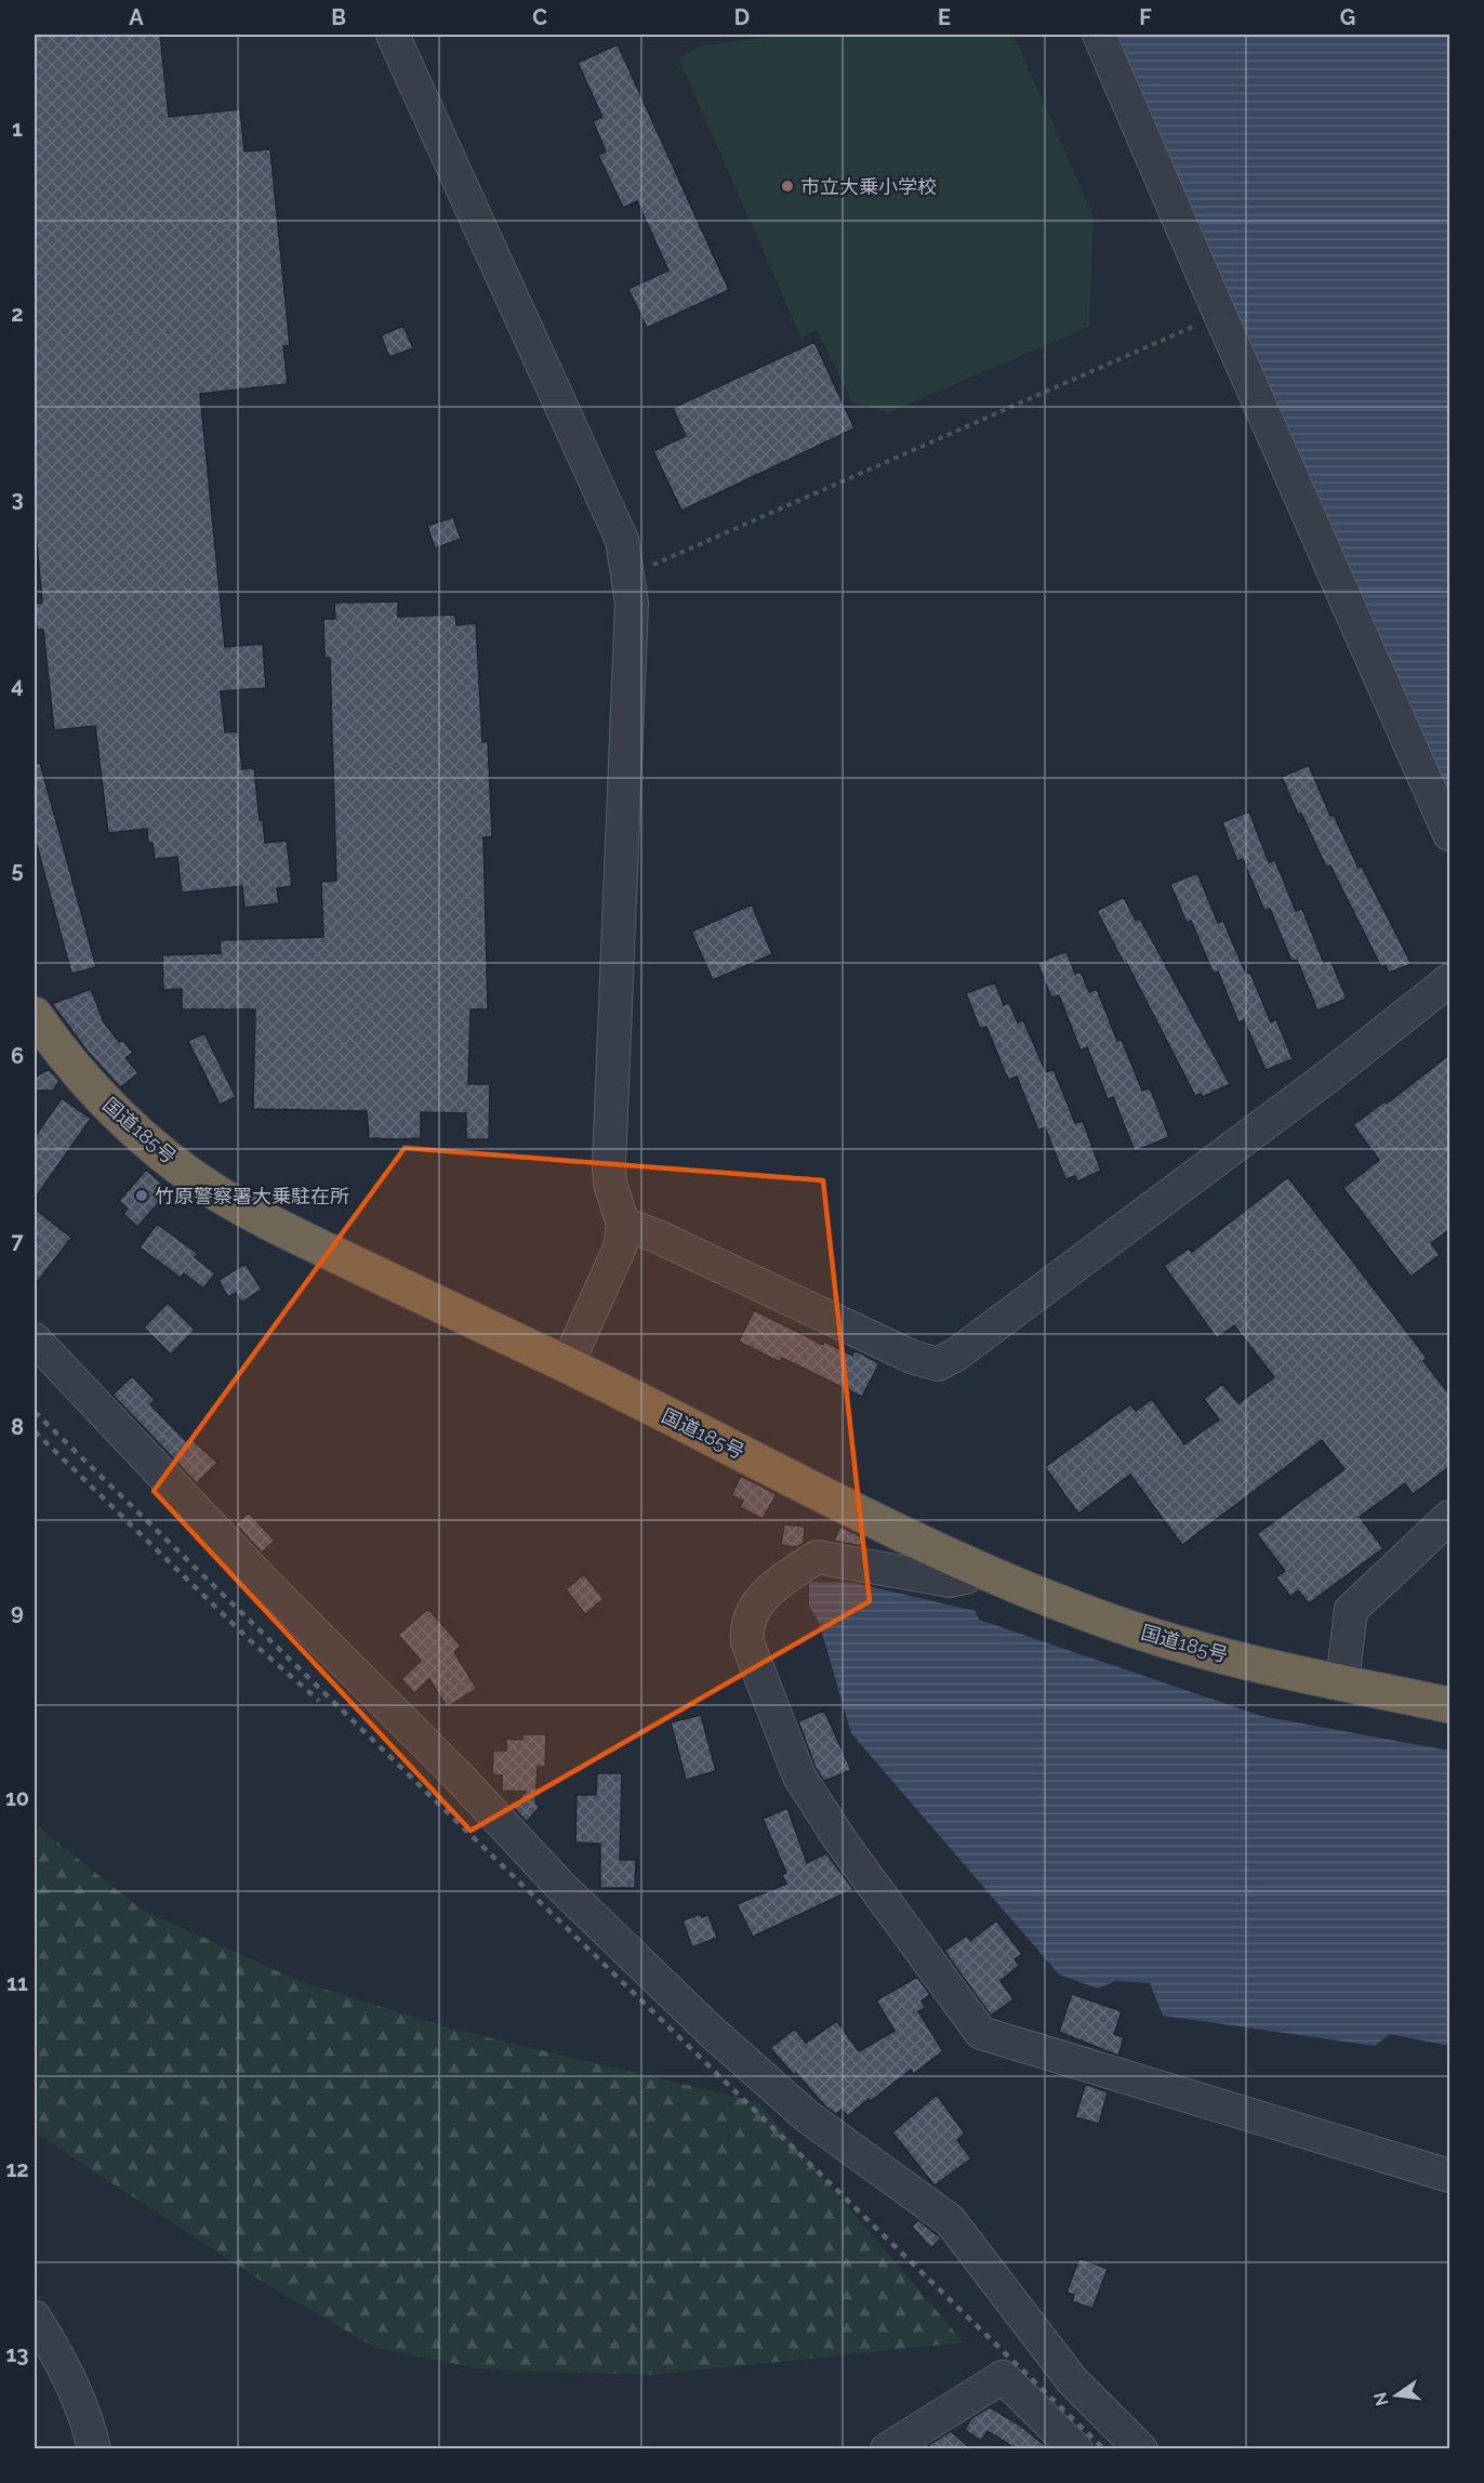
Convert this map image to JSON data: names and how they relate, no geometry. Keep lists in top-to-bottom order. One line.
{"streets":{"highway":["国道185号"]},"places":["市立大乗小学校","竹原警察署大乗駐在所"],"north":"left","grid":{"columns":["A","B","C","D","E","F","G"],"rows":["1","2","3","4","5","6","7","8","9","10","11","12","13"]}}
